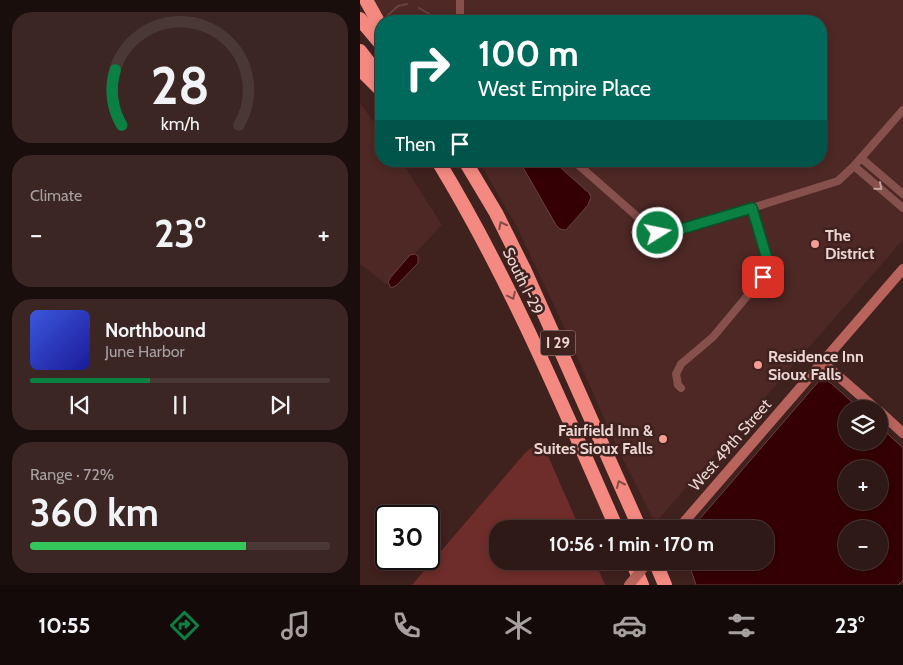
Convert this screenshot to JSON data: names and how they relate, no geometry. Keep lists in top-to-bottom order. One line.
{"streets":{"highway":["South I-29","I 29"],"street":["West 49th Street"]},"places":["The District","Residence Inn Sioux Falls","Fairfield Inn & Suites Sioux Falls"],"page":{"turn":["100 m","West Empire Place"],"then":"Then","tile":["Climate",["Range · 72%","360 km"]],"heat":["−","23°","+"],"song":["Northbound","June Harbor"],"map_buttons":["+","−"],"limit":"30","trip":"10:56 · 1 min · 170 m","tabs":["10:55","23°"],"gauge":["28","km/h"]}}
